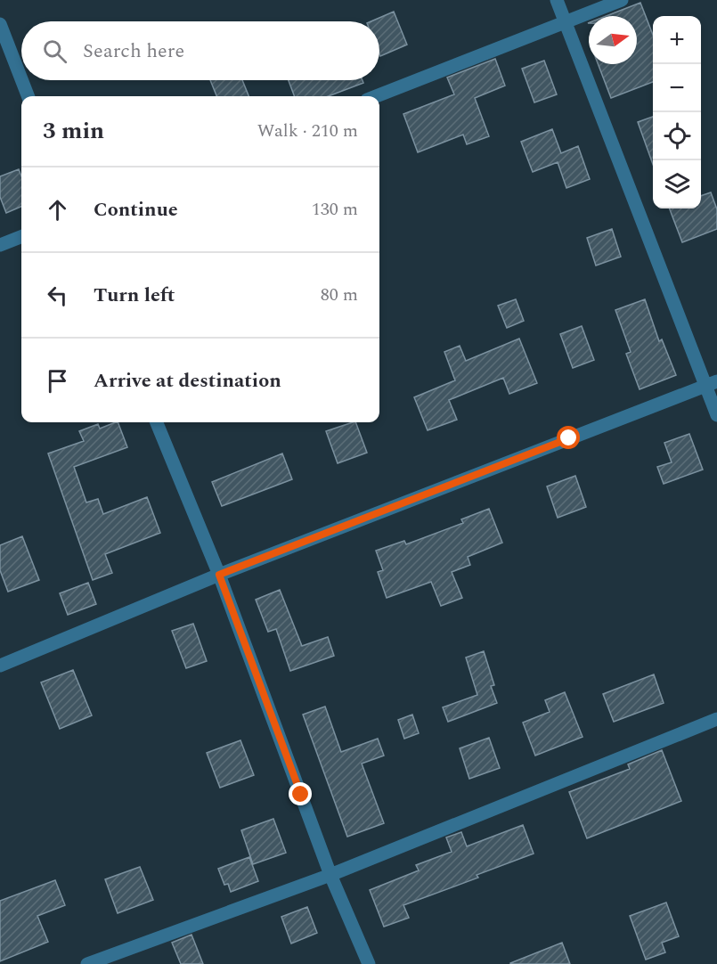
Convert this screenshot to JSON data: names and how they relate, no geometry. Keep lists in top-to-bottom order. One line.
{"north":"right","page":{"map_buttons":["+","−"],"search":"Search here","heading":["3 min","Walk · 210 m"],"list":[["Continue","130 m"],["Turn left","80 m"],"Arrive at destination"]}}
